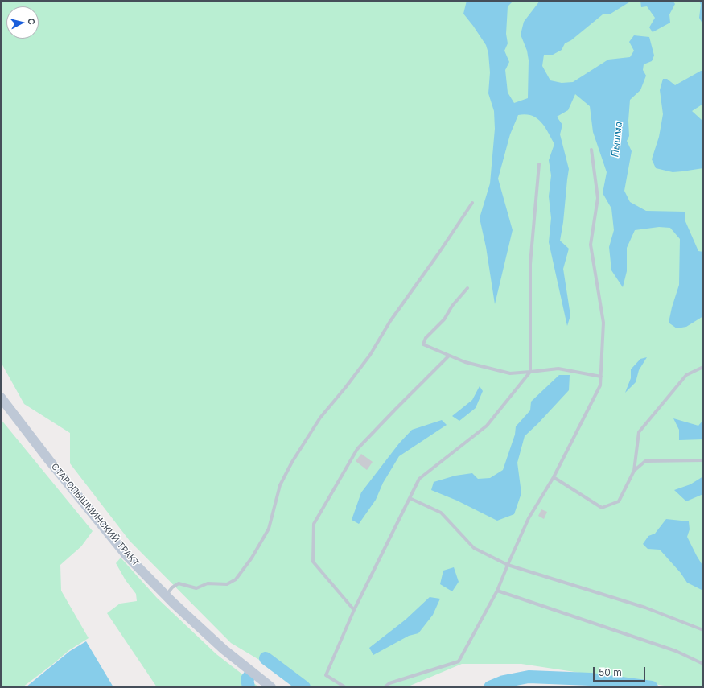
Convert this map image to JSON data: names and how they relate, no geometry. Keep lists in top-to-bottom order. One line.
{"streets":{"street":["СТАРОПЫШМИНСКИЙ ТРАКТ"]},"water":["Пышма"],"scale_bar":"50 m","north":"right"}
